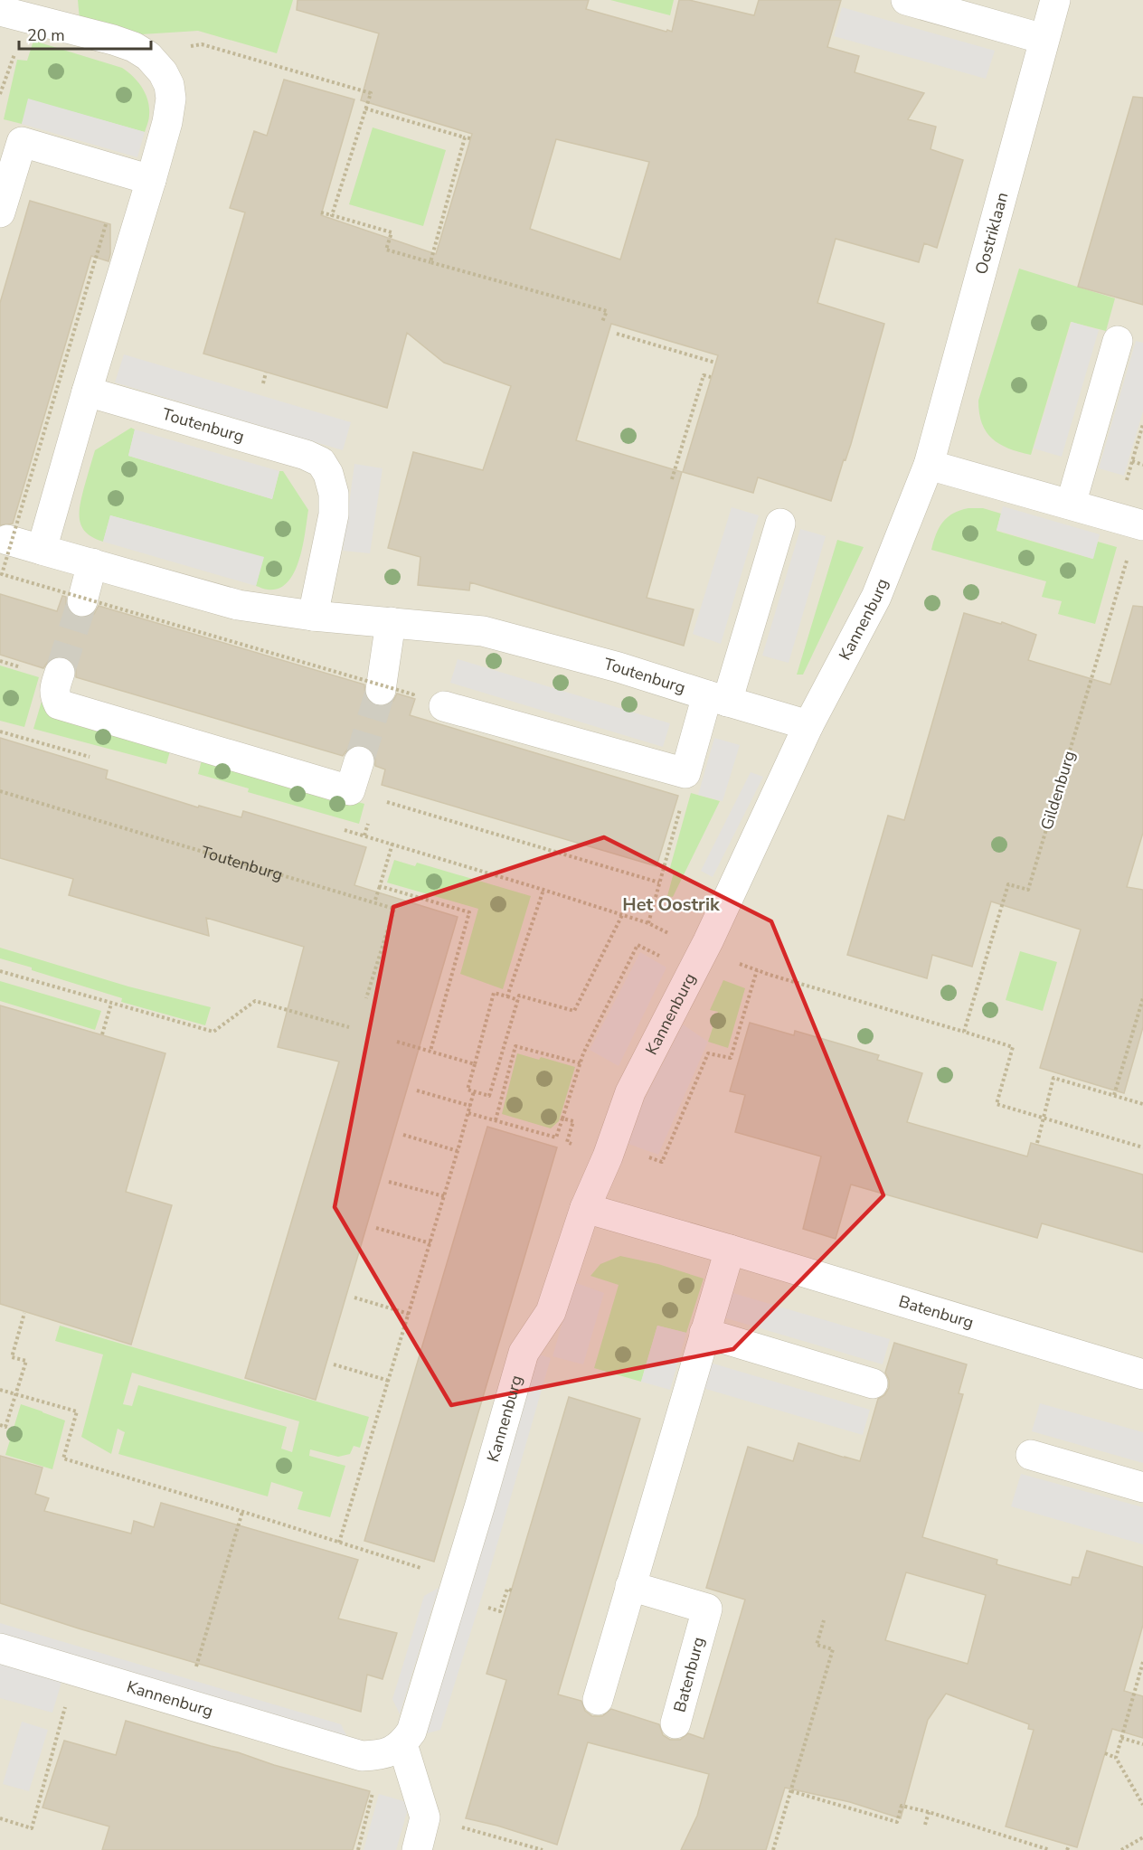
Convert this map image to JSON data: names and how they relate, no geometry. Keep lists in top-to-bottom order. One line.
{"streets":{"street":["Oostriklaan","Toutenburg","Kannenburg","Batenburg"],"path":["Gildenburg"]},"crossings":[["Oostriklaan","Kannenburg"],["Toutenburg","Kannenburg"],["Kannenburg","Batenburg"]],"districts":["Het Oostrik"],"scale_bar":"20 m"}
